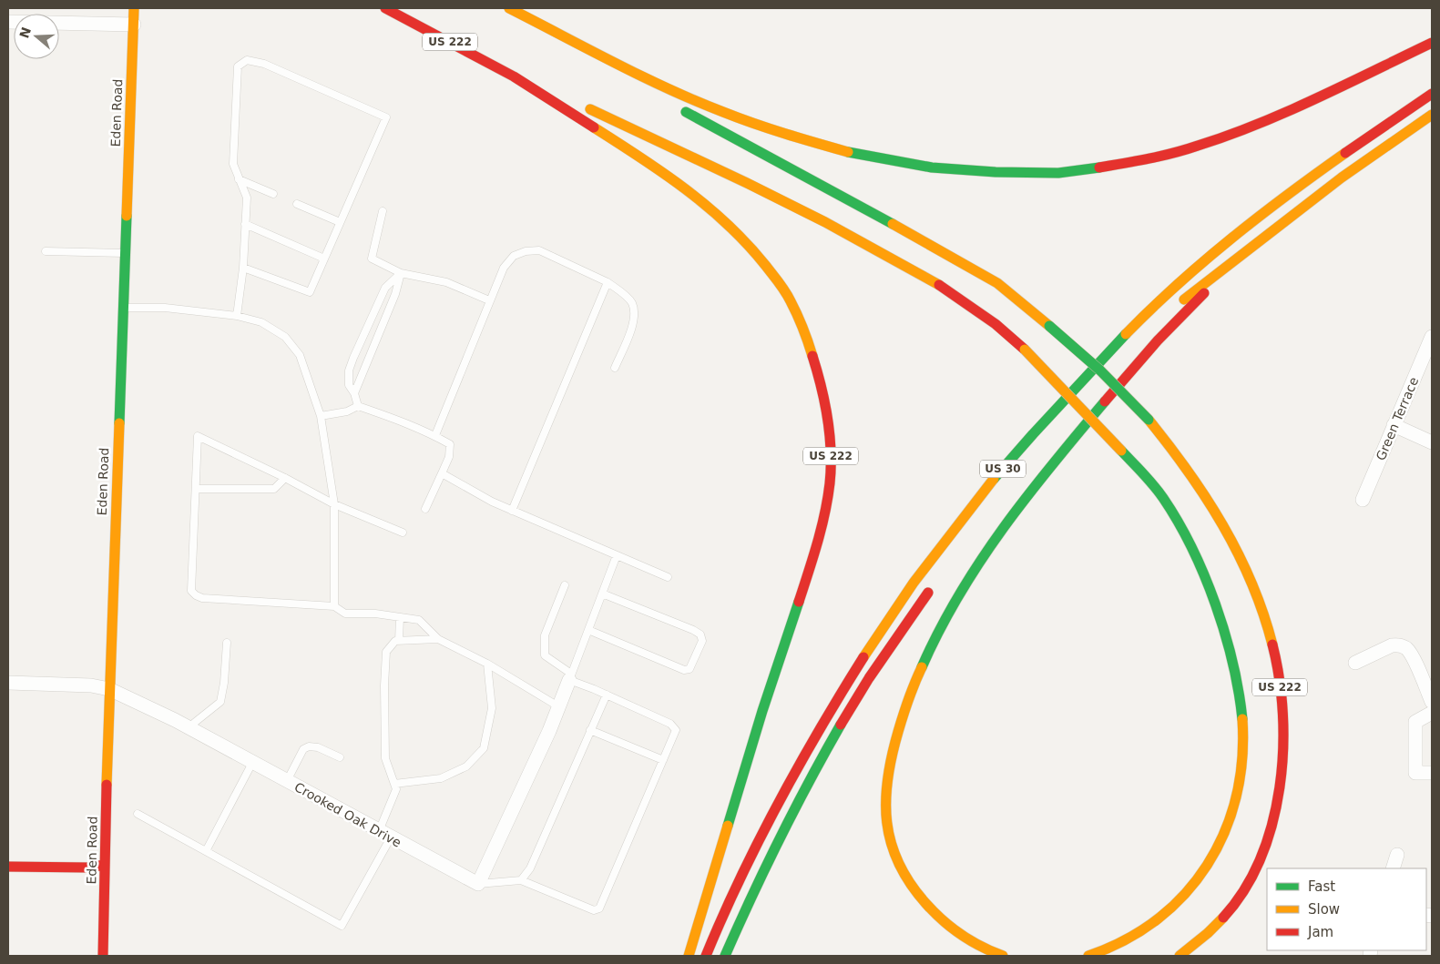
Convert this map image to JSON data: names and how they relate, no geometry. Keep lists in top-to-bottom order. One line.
{"streets":{"main road":["US 222","Eden Road","US 30"],"street":["Green Terrace","Crooked Oak Drive"]},"crossings":[["Eden Road","Crooked Oak Drive"]],"legend":["Fast","Slow","Jam"],"north":"left"}
